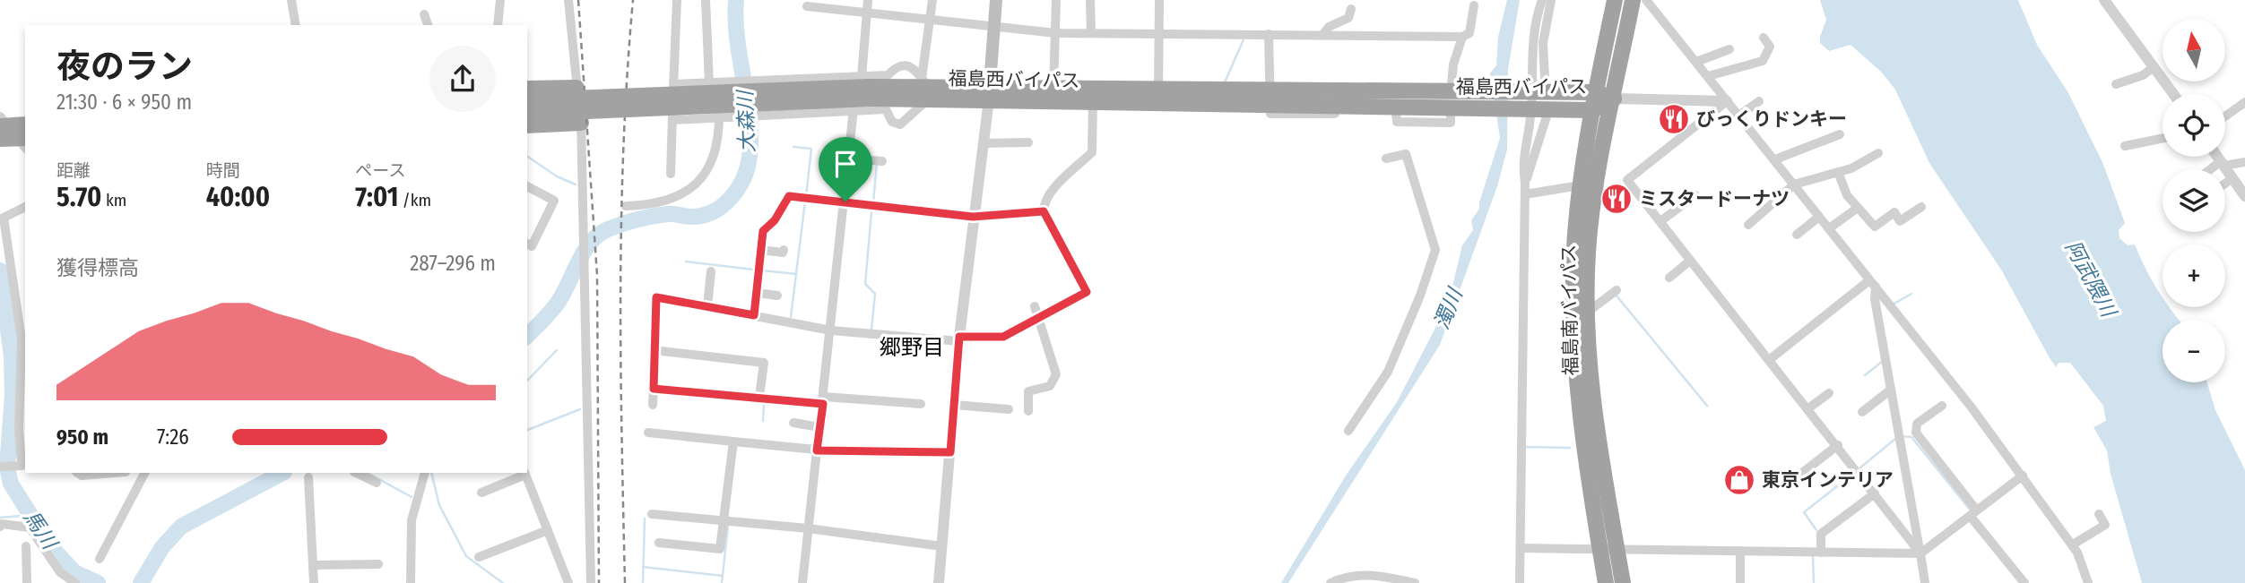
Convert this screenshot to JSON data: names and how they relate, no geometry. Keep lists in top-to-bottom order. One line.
{"streets":{"highway":["福島西バイパス","福島南バイパス"]},"crossings":[["福島西バイパス","福島南バイパス"]],"districts":["郷野目"],"water":["大森川","阿武隈川","濁川","馬川"],"places":{"restaurant":["びっくりドンキー","ミスタードーナツ"],"shop":["東京インテリア"]},"north":"top","page":{"map_buttons":["+","−"],"heading":["夜のラン","21:30 · 6 × 950 m"],"stats":[["距離","5.70 km"],["時間","40:00"],["ペース","7:01 /km"]],"chart":["獲得標高","287–296 m"],"list":[{"name":"950 m","note":"7:26"}]}}
